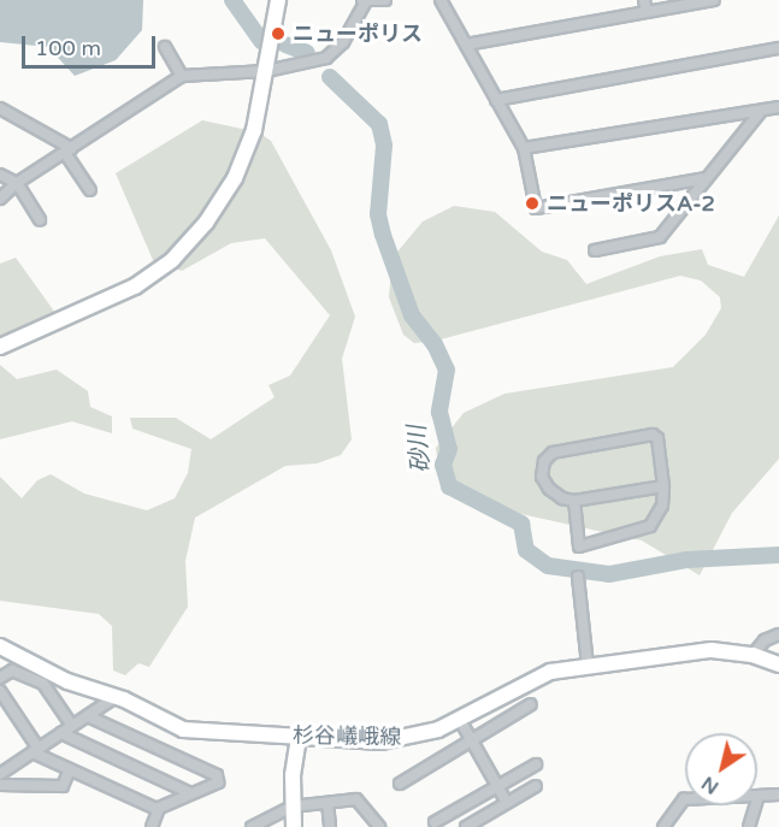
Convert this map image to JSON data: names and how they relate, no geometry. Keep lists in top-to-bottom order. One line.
{"streets":{"main road":["杉谷嶬峨線"]},"water":["砂川"],"places":["ニューポリス","ニューポリスA-2"],"scale_bar":"100 m","north":"bottom left"}
